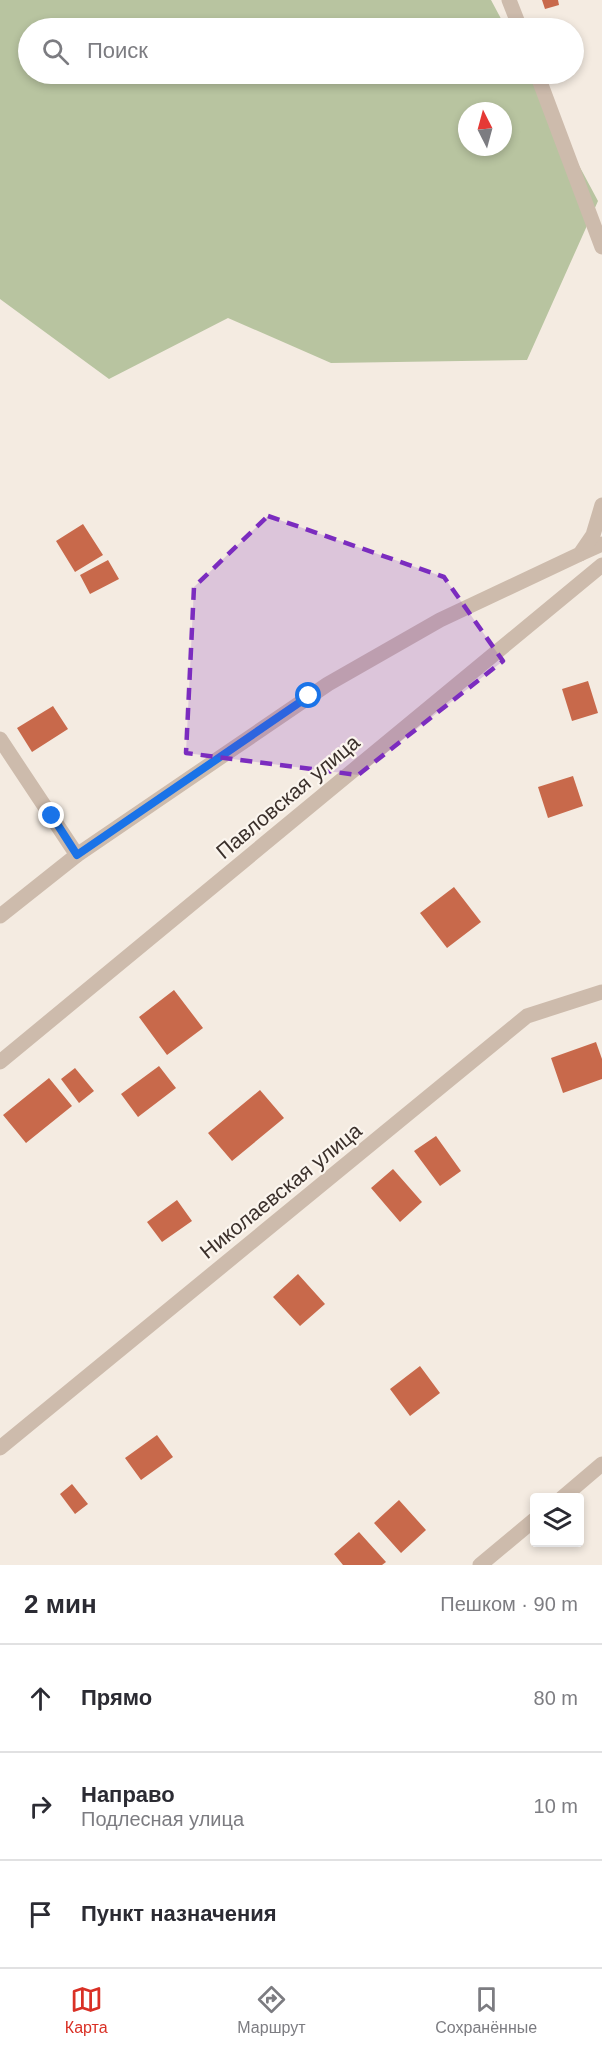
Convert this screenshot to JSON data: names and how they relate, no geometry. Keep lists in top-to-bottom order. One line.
{"streets":{"street":["Павловская улица","Николаевская улица"]},"north":"top","page":{"search":"Поиск","heading":["2 мин","Пешком · 90 m"],"list":[["Прямо","80 m"],["Направо","Подлесная улица","10 m"],"Пункт назначения"],"nav":["Карта","Маршрут","Сохранённые"]}}
